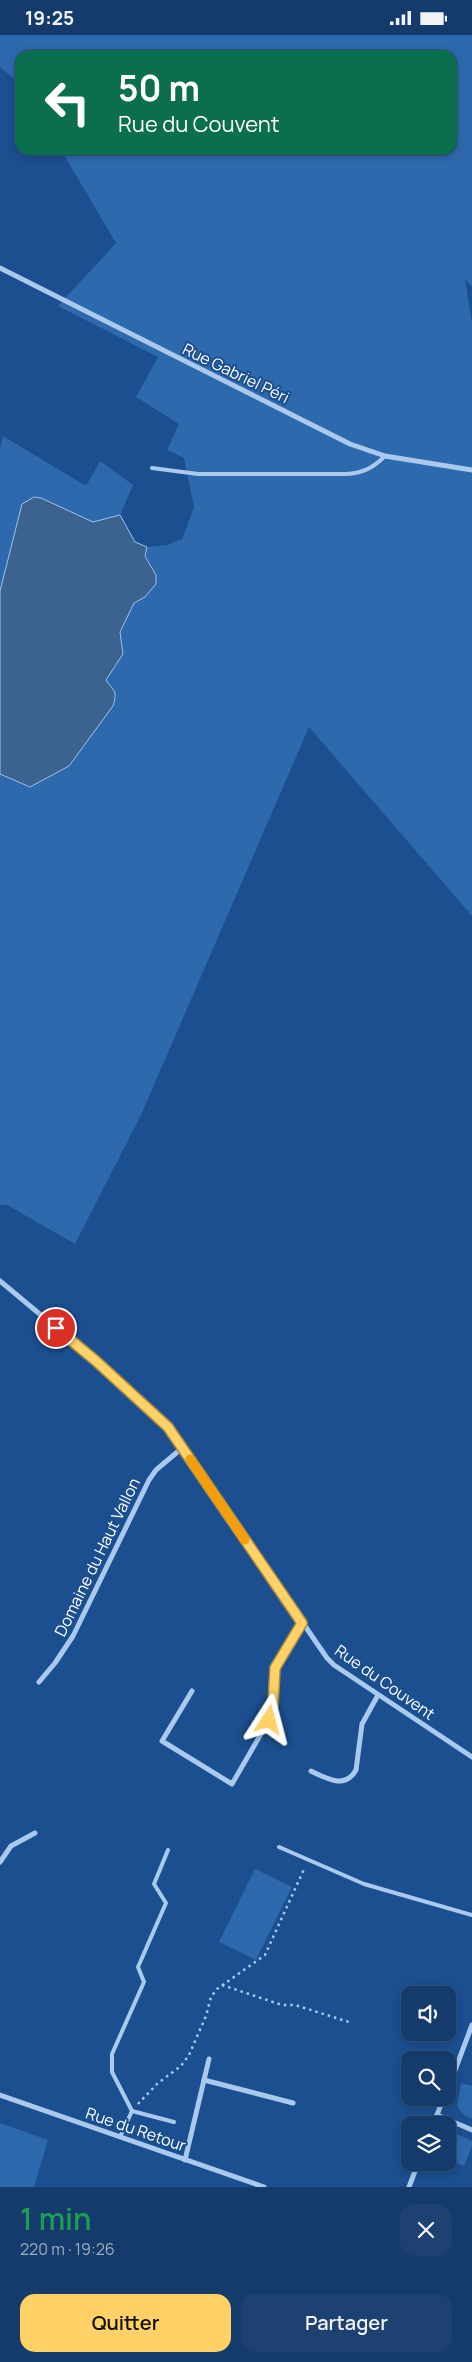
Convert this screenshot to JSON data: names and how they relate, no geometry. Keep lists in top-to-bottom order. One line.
{"streets":{"street":["Rue Gabriel Péri","Domaine du Haut Vallon","Rue du Couvent","Rue du Retour"]},"crossings":[["Domaine du Haut Vallon","Rue du Couvent"]],"page":{"status":"19:25","turn":["50 m","Rue du Couvent"],"heading":["1 min","220 m · 19:26"],"buttons":["Quitter","Partager"]}}
